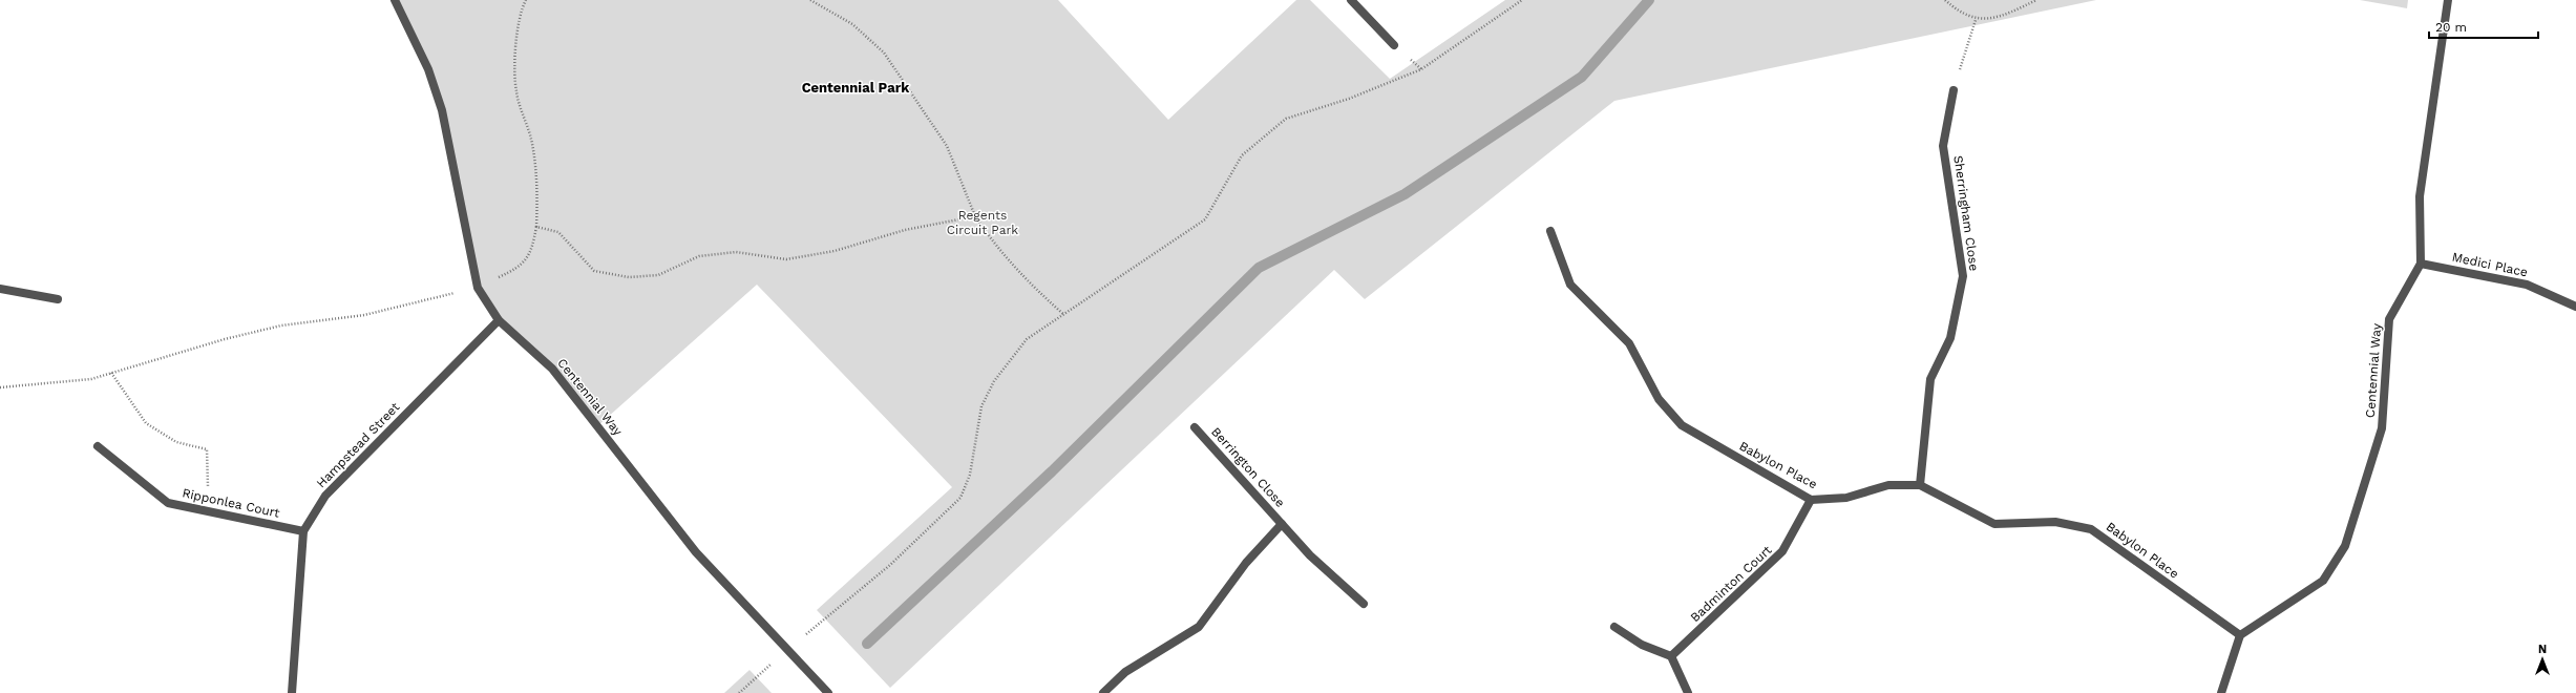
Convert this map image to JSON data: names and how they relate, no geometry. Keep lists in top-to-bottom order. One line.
{"streets":{"street":["Sherringham Close","Medici Place","Centennial Way","Hampstead Street","Babylon Place","Berrington Close","Ripponlea Court","Badminton Court"]},"crossings":[["Sherringham Close","Babylon Place"],["Medici Place","Centennial Way"],["Centennial Way","Hampstead Street"],["Centennial Way","Babylon Place"],["Hampstead Street","Ripponlea Court"],["Babylon Place","Badminton Court"]],"districts":["Centennial Park"],"parks":["Regents Circuit Park"],"scale_bar":"20 m","north":"top"}
